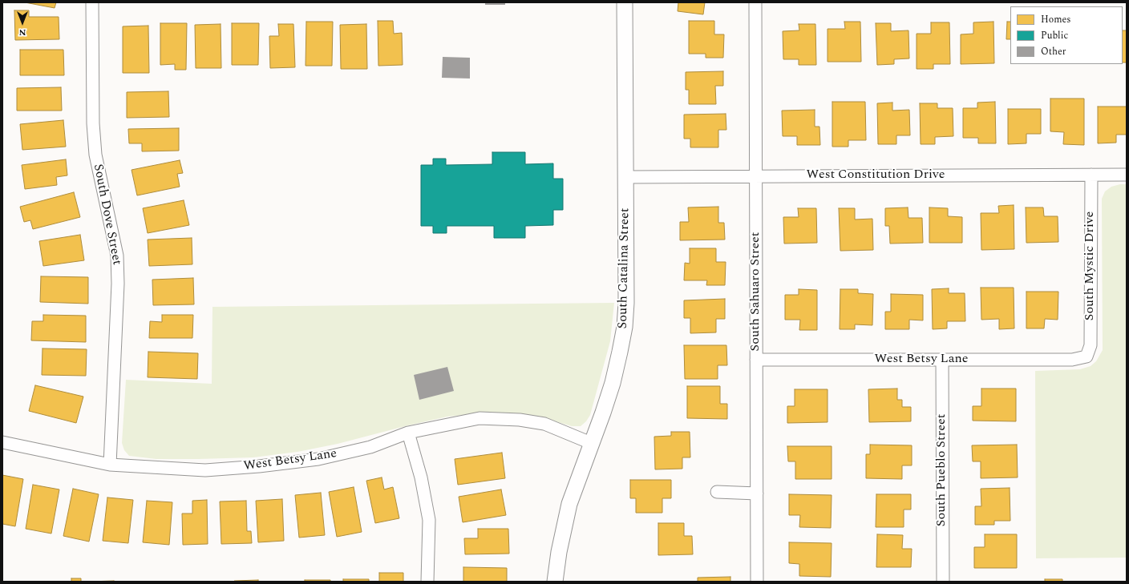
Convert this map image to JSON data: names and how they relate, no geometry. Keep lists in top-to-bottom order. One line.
{"streets":{"street":["West Constitution Drive","South Dove Street","South Mystic Drive","South Catalina Street","South Sahuaro Street","West Betsy Lane","South Pueblo Street"]},"crossings":[["West Constitution Drive","South Mystic Drive"],["West Constitution Drive","South Catalina Street"],["West Constitution Drive","South Sahuaro Street"],["South Dove Street","West Betsy Lane"],["South Mystic Drive","West Betsy Lane"],["South Catalina Street","West Betsy Lane"],["South Sahuaro Street","West Betsy Lane"],["West Betsy Lane","South Pueblo Street"]],"legend":["Homes","Public","Other"],"north":"bottom"}
